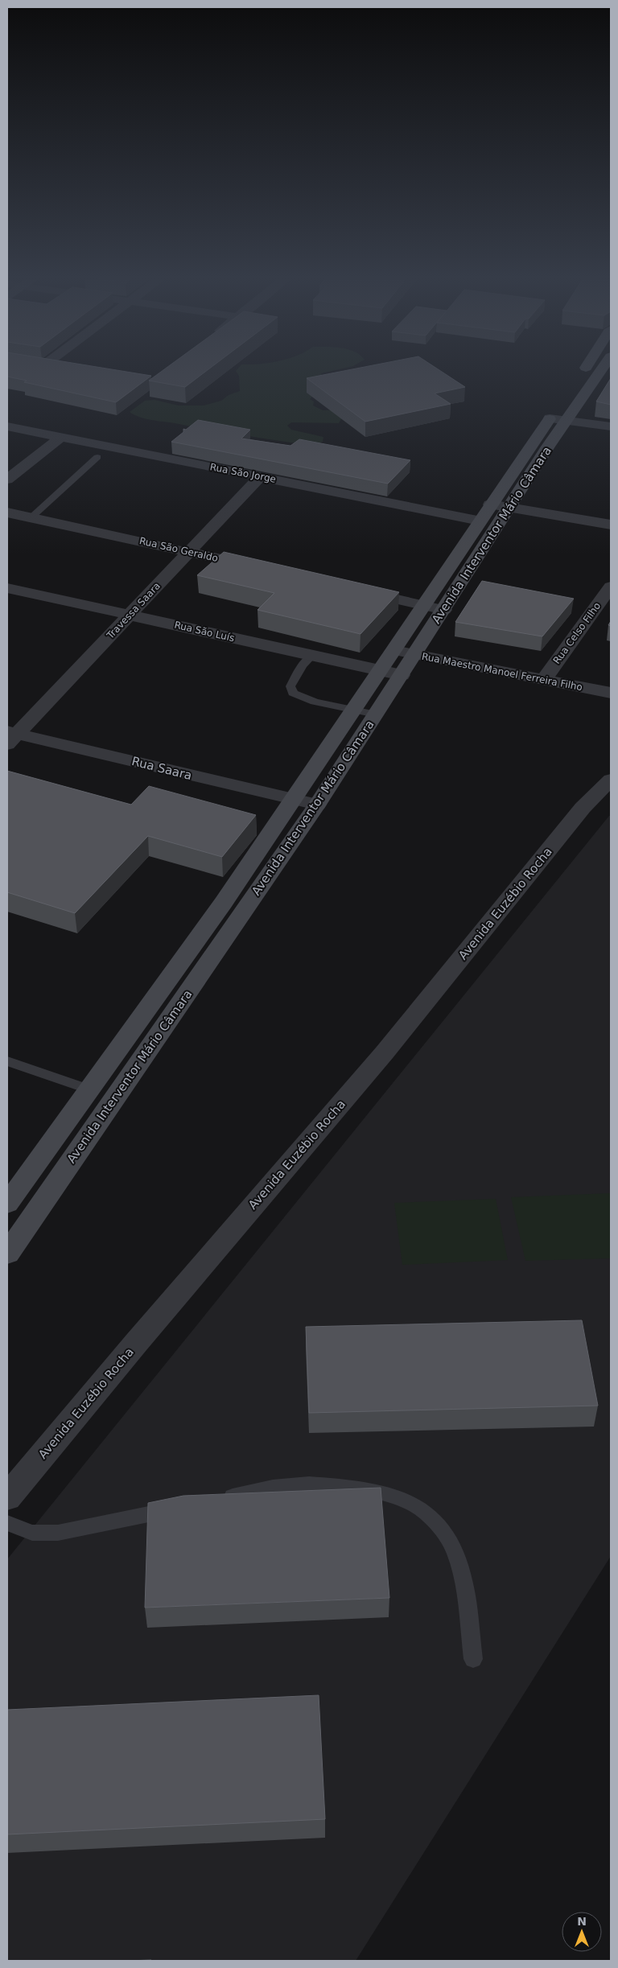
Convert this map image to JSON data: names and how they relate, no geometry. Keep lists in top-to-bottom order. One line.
{"streets":{"main road":["Avenida Interventor Mário Câmara"],"street":["Rua São Jorge","Rua São Geraldo","Travessa Saara","Rua São Luís","Rua Celso Filho","Rua Maestro Manoel Ferreira Filho","Rua Saara","Avenida Euzébio Rocha"]},"crossings":[["Rua São Jorge","Avenida Interventor Mário Câmara"],["Rua São Jorge","Travessa Saara"],["Avenida Interventor Mário Câmara","Rua São Luís"],["Avenida Interventor Mário Câmara","Rua Maestro Manoel Ferreira Filho"],["Avenida Interventor Mário Câmara","Rua Saara"],["Rua São Geraldo","Travessa Saara"],["Travessa Saara","Rua São Luís"],["Travessa Saara","Rua Saara"],["Rua Celso Filho","Rua Maestro Manoel Ferreira Filho"]],"north":"top"}
